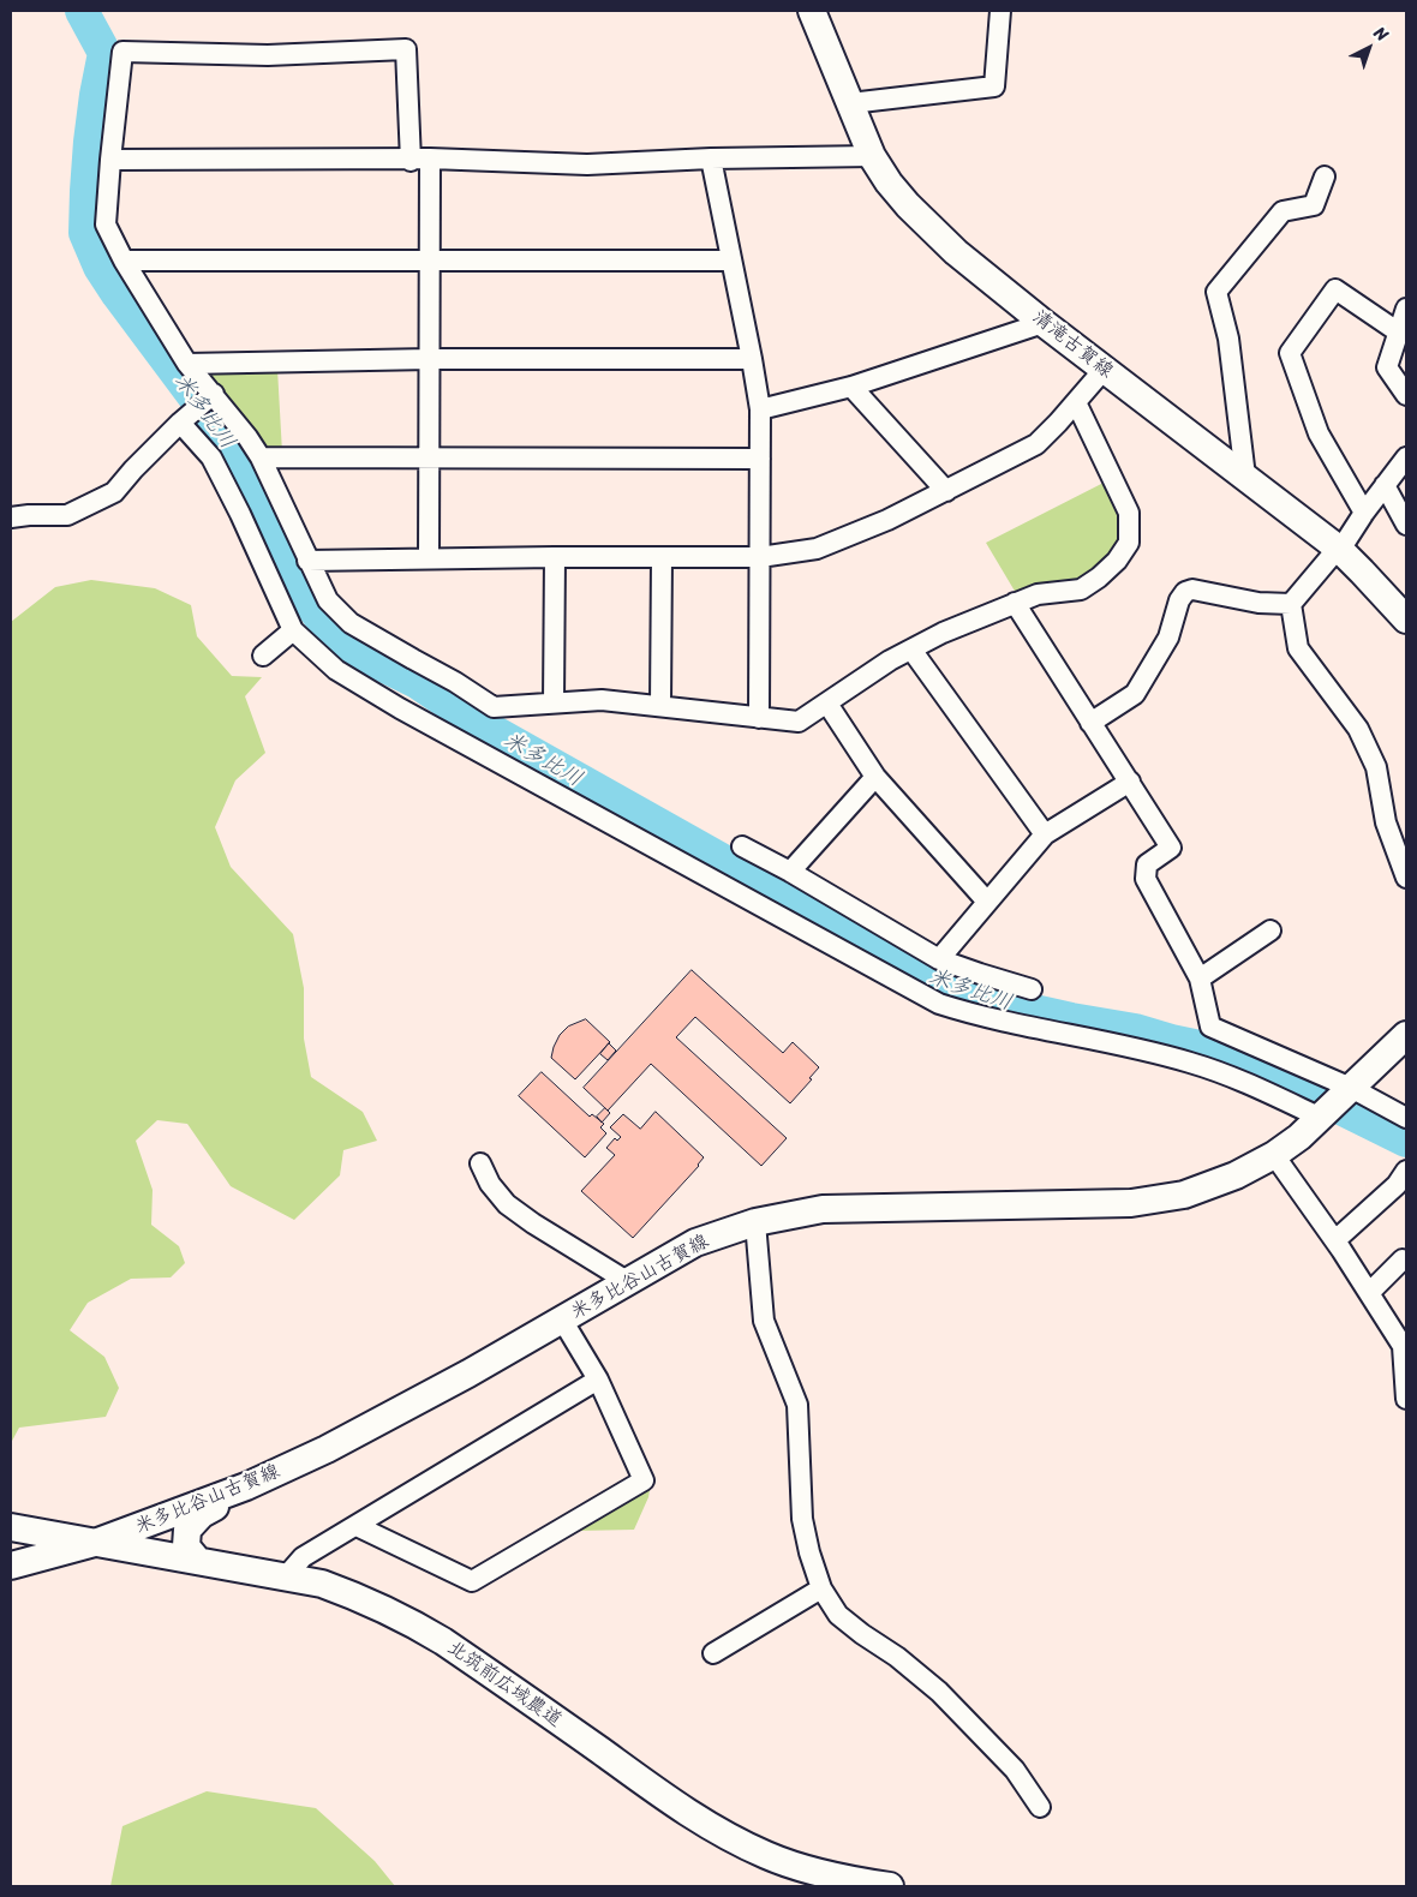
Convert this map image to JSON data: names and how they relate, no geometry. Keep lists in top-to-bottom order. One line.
{"streets":{"main road":["清滝古賀線","米多比谷山古賀線","北筑前広域農道"]},"crossings":[["米多比谷山古賀線","北筑前広域農道"]],"water":["米多比川"],"north":"top right"}
